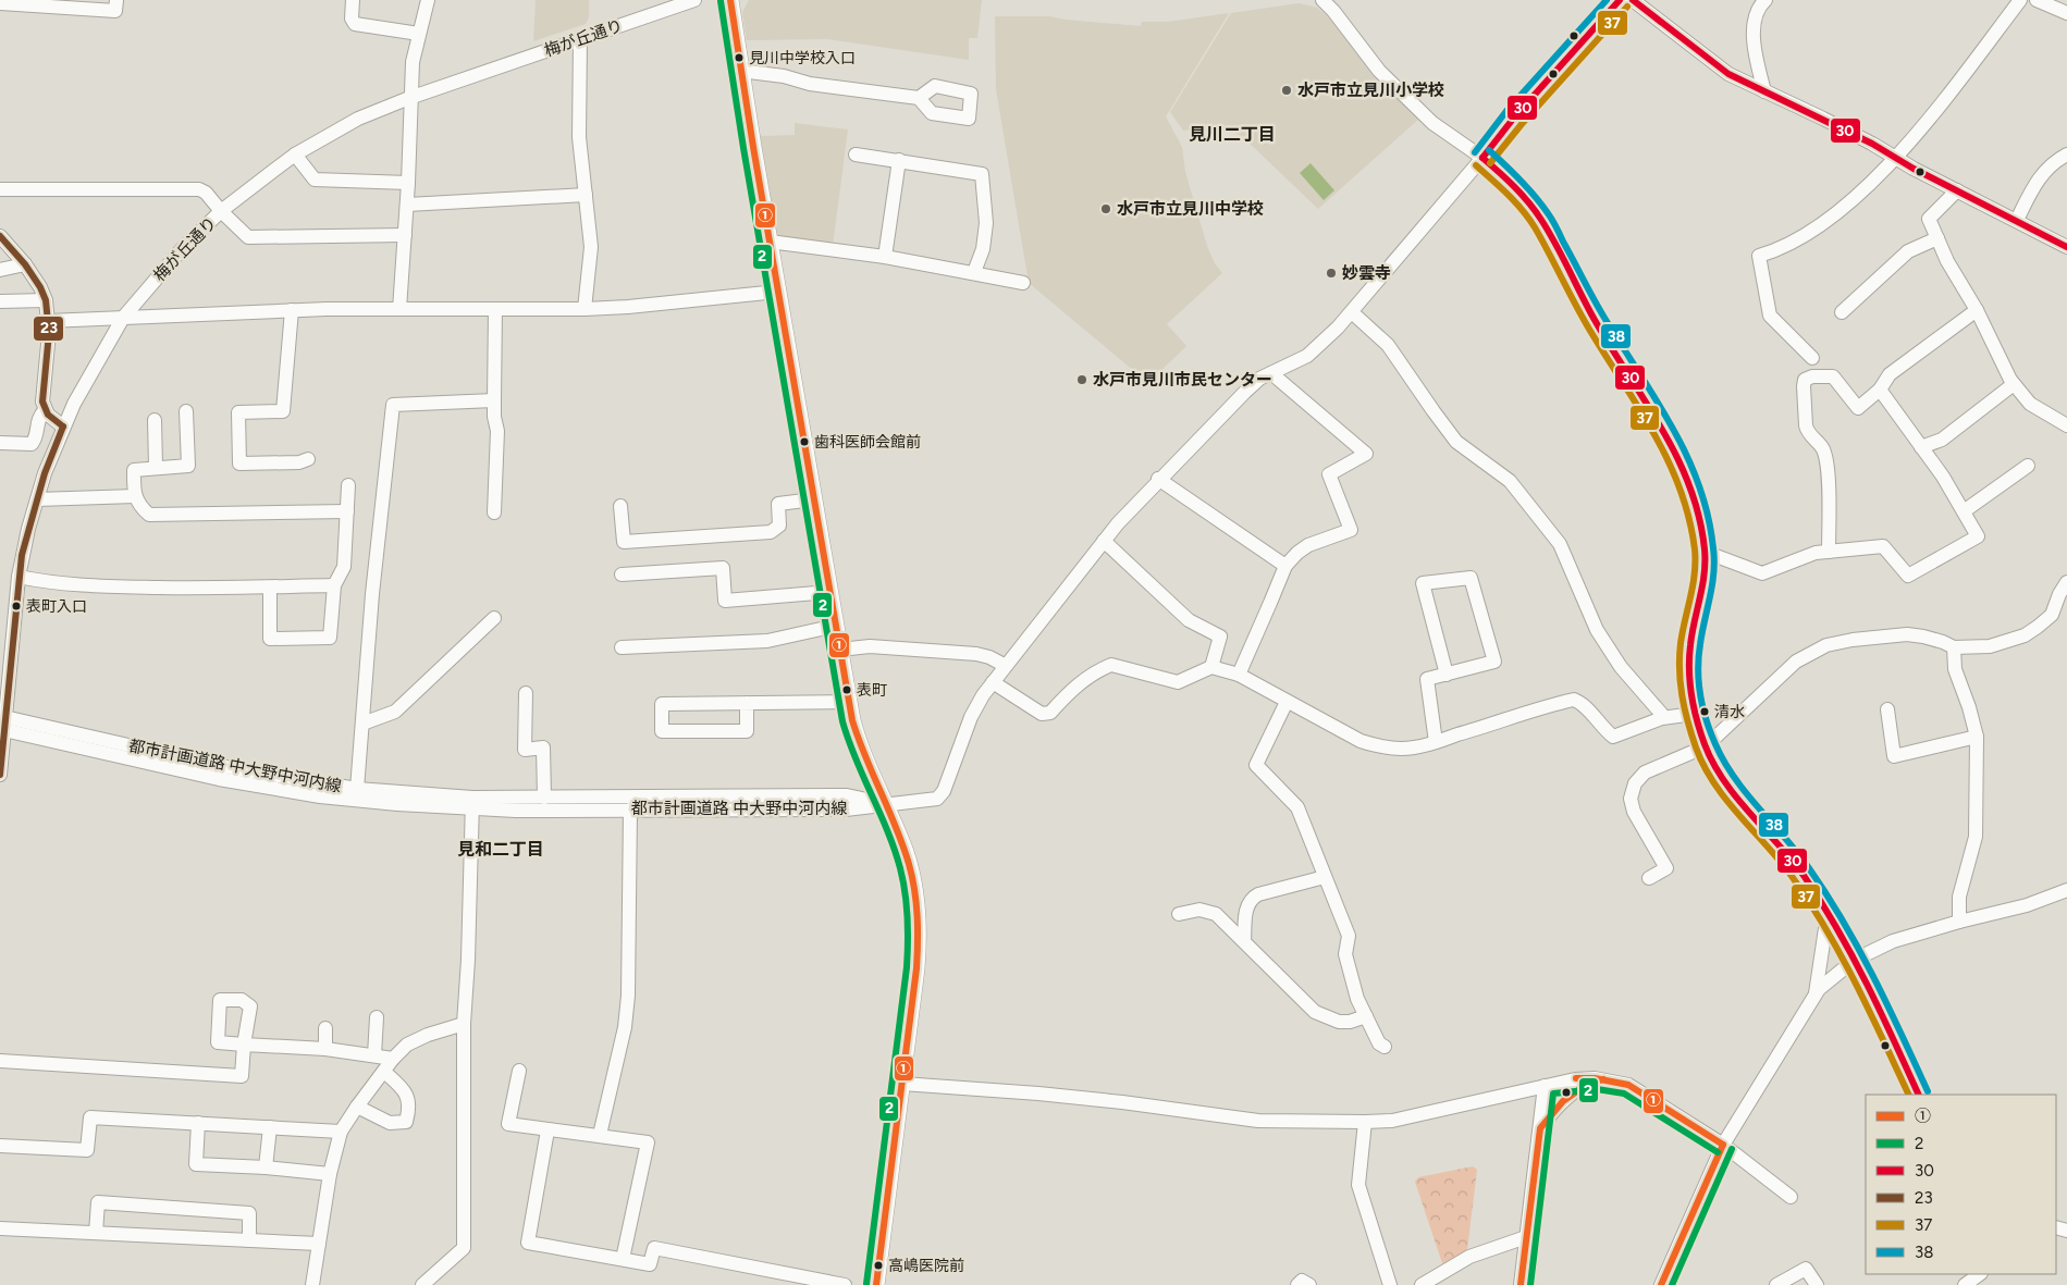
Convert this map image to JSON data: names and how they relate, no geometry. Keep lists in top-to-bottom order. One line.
{"streets":{"street":["梅が丘通り","都市計画道路 中大野中河内線"]},"crossings":[["梅が丘通り","都市計画道路 中大野中河内線"]],"districts":["見川二丁目","見和二丁目"],"places":["見川中学校入口","水戸市立見川小学校","水戸市立見川中学校","妙雲寺","水戸市見川市民センター","歯科医師会館前","表町入口","表町","清水","高嶋医院前"],"lines":["transit line ①","transit line 30","transit line 38","transit line 2","transit line 37","transit line 23"],"legend":["①","2","30","23","37","38"]}
